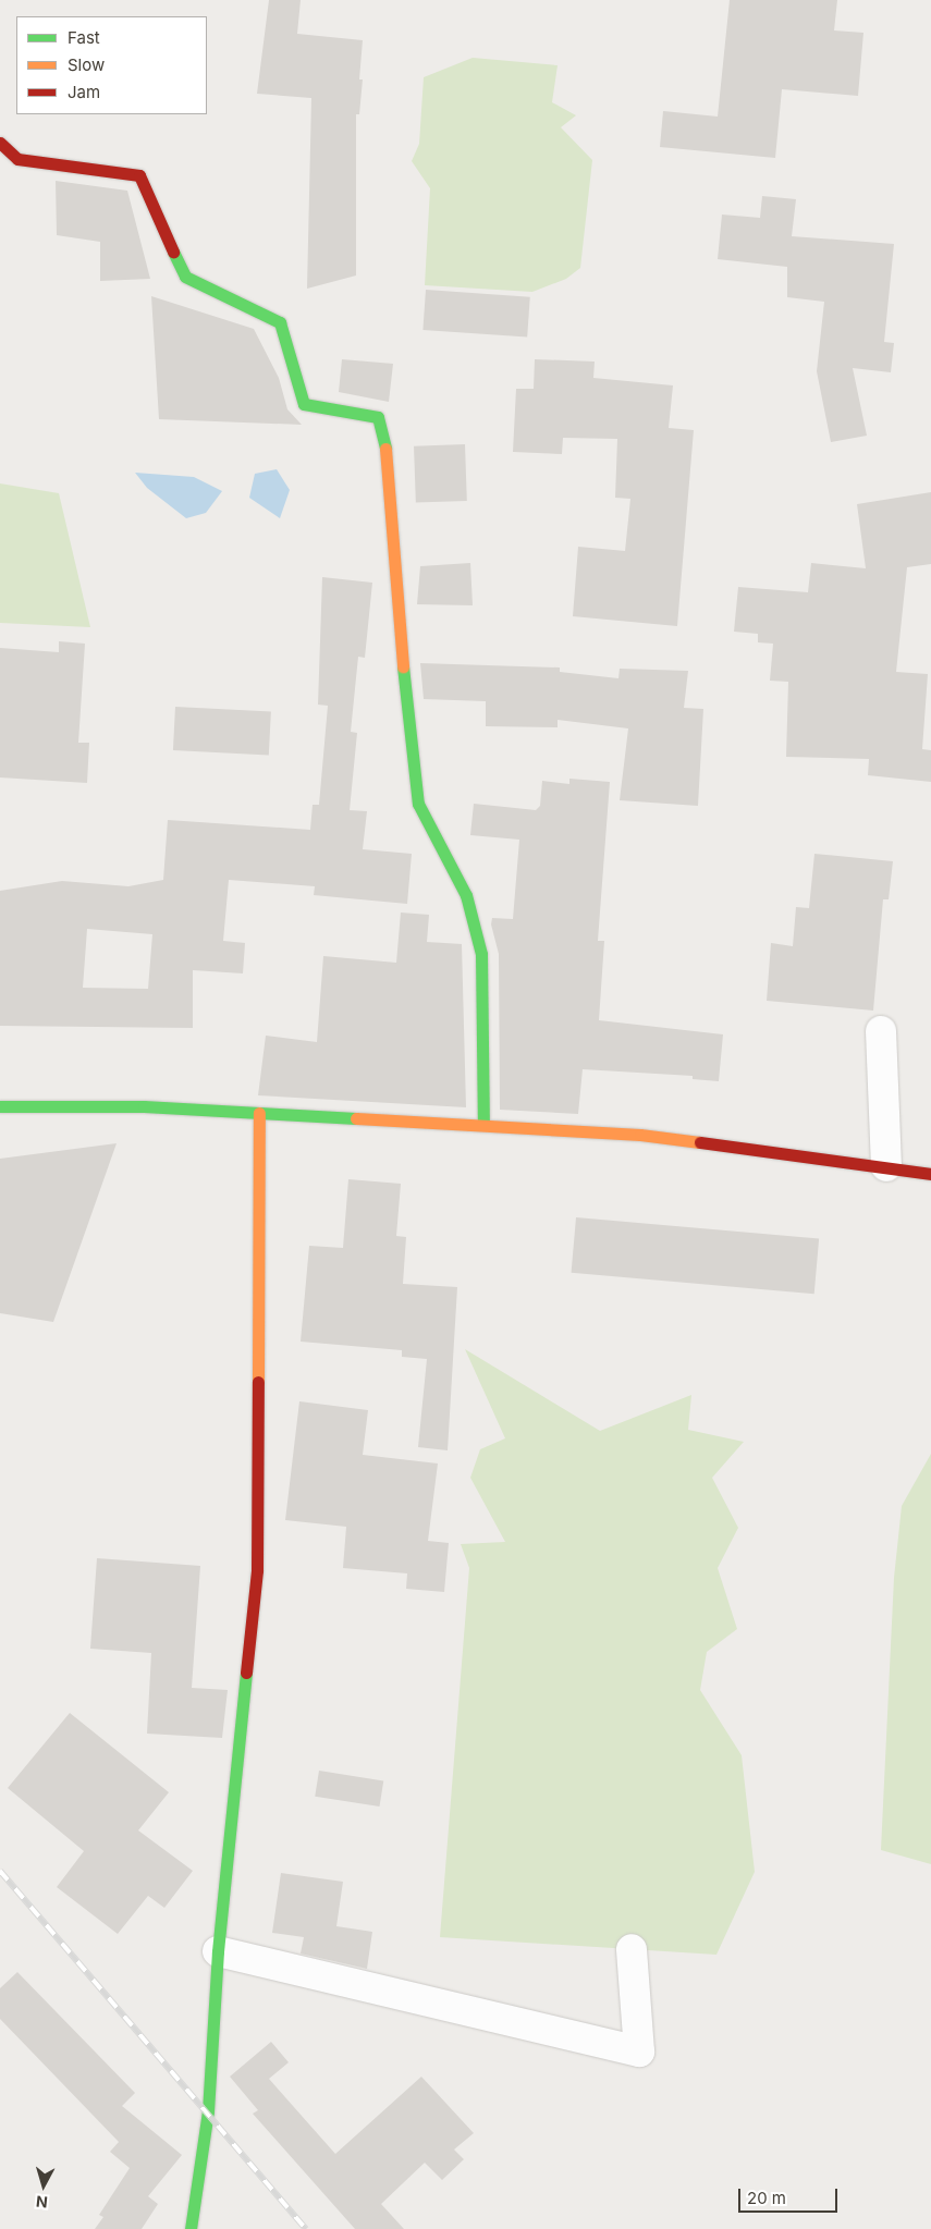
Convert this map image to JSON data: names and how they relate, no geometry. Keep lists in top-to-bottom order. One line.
{"legend":["Fast","Slow","Jam"],"scale_bar":"20 m","north":"bottom"}
